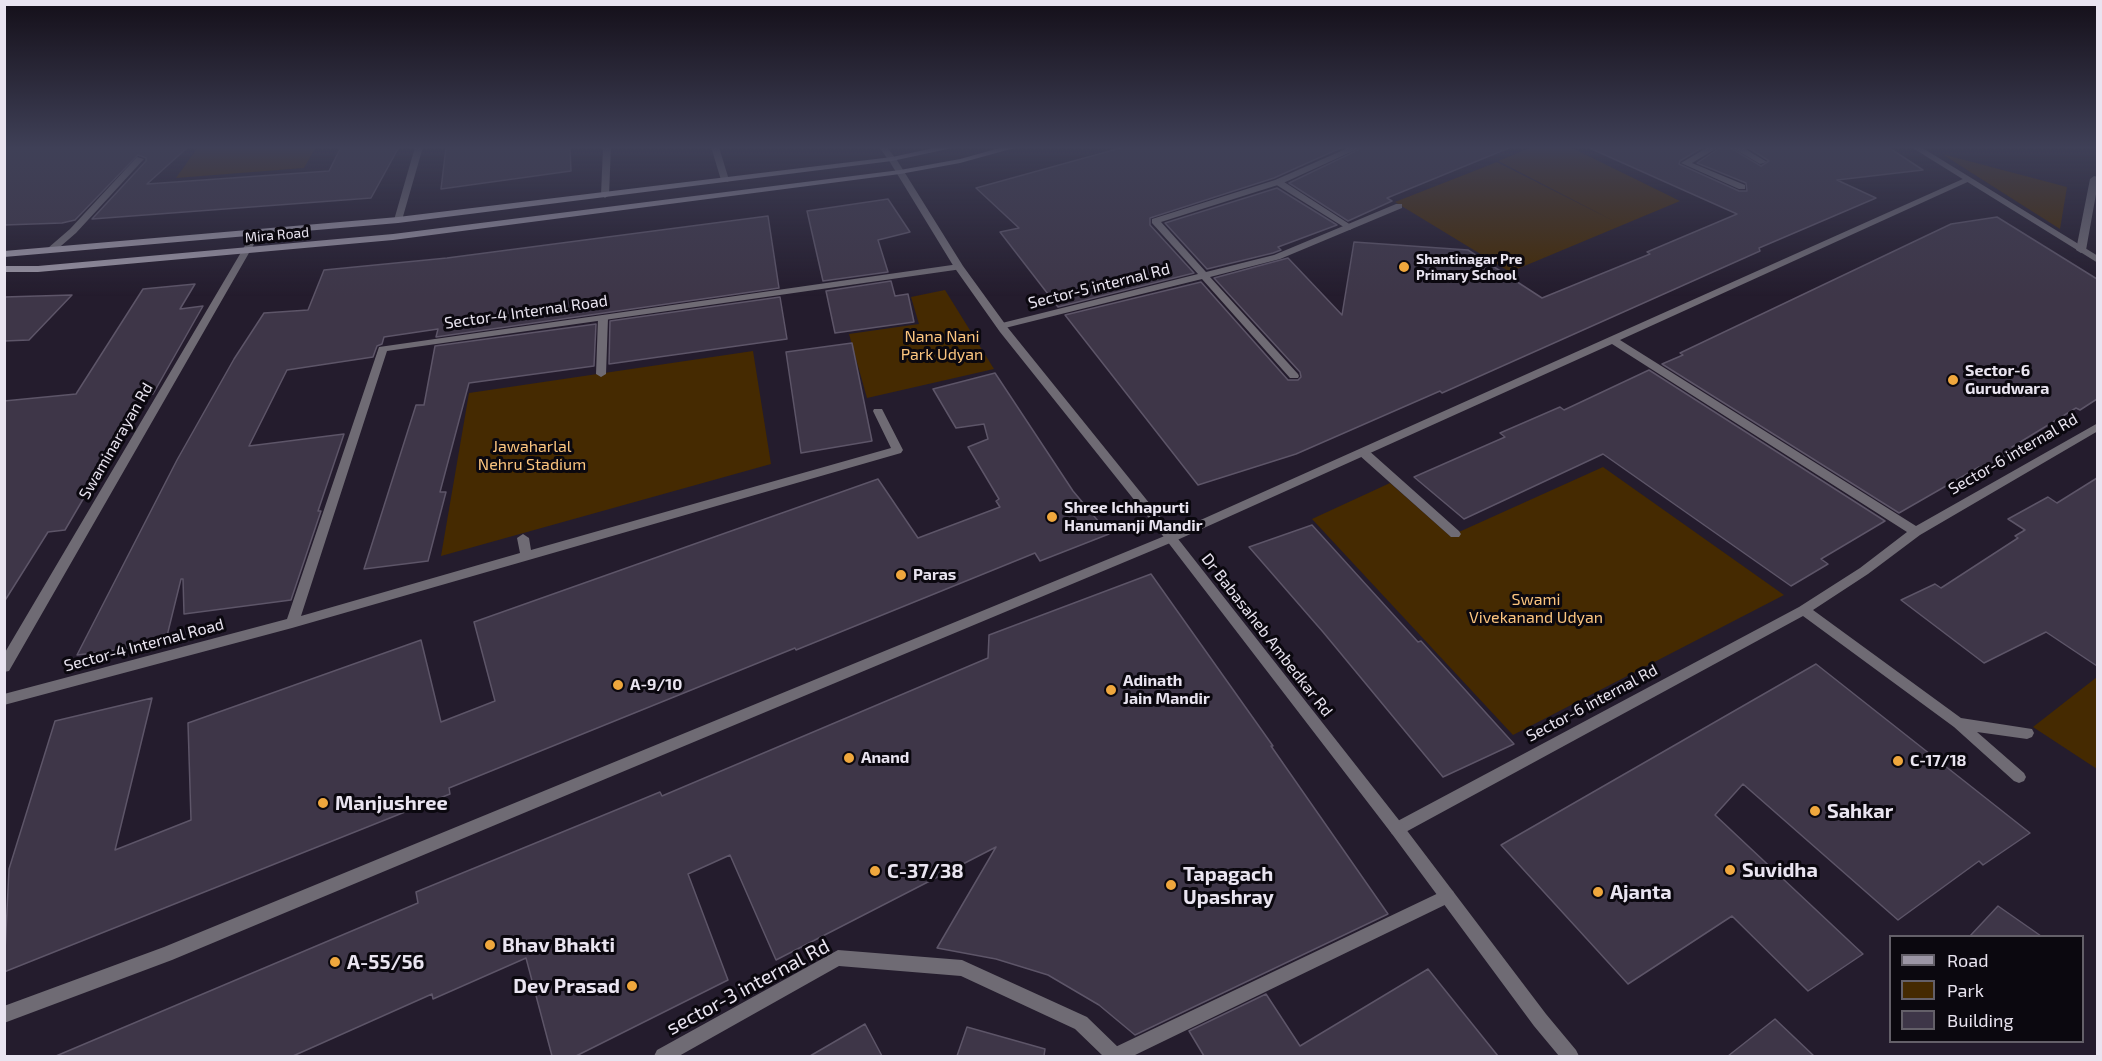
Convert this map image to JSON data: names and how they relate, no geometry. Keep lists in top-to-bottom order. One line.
{"streets":{"main road":["Mira Road"],"street":["Sector-5 internal Rd","Sector-4 Internal Road","Swaminarayan Rd","Sector-6 internal Rd","Dr Babasaheb Ambedkar Rd","sector-3 internal Rd"]},"crossings":[["Mira Road","Swaminarayan Rd"],["Sector-5 internal Rd","Dr Babasaheb Ambedkar Rd"],["Sector-4 Internal Road","Dr Babasaheb Ambedkar Rd"],["Sector-6 internal Rd","Dr Babasaheb Ambedkar Rd"]],"parks":["Nana Nani Park Udyan","Jawaharlal Nehru Stadium","Swami Vivekanand Udyan"],"places":["Shantinagar Pre Primary School","Sector-6 Gurudwara","Shree Ichhapurti Hanumanji Mandir","Paras","A-9/10","Adinath Jain Mandir","Anand","C-17/18","Manjushree","Sahkar","Suvidha","C-37/38","Tapagach Upashray","Ajanta","Bhav Bhakti","A-55/56","Dev Prasad"],"legend":["Road","Park","Building"]}
